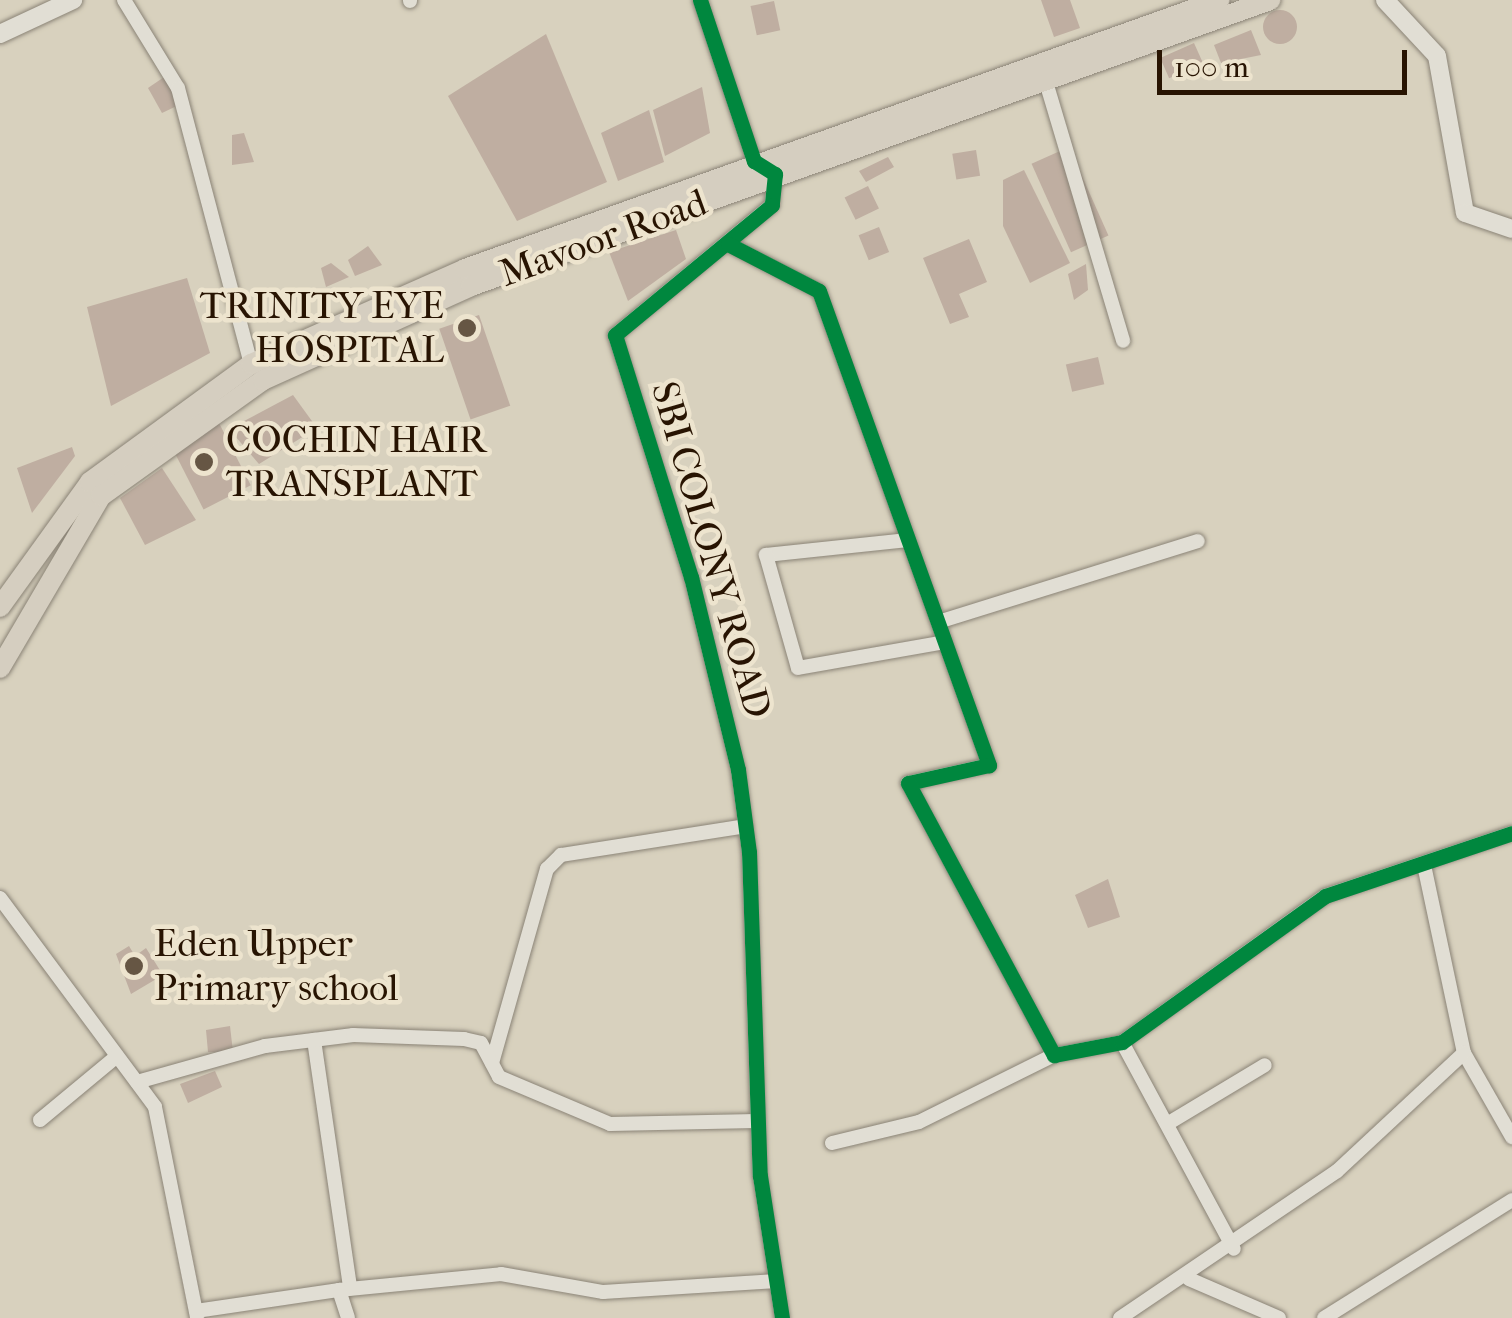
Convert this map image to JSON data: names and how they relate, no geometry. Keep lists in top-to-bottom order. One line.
{"streets":{"main road":["Mavoor Road"],"street":["SBI COLONY ROAD"]},"crossings":[["Mavoor Road","SBI COLONY ROAD"]],"places":["TRINITY EYE HOSPITAL","COCHIN HAIR TRANSPLANT","Eden Upper Primary school"],"scale_bar":"100 m"}
